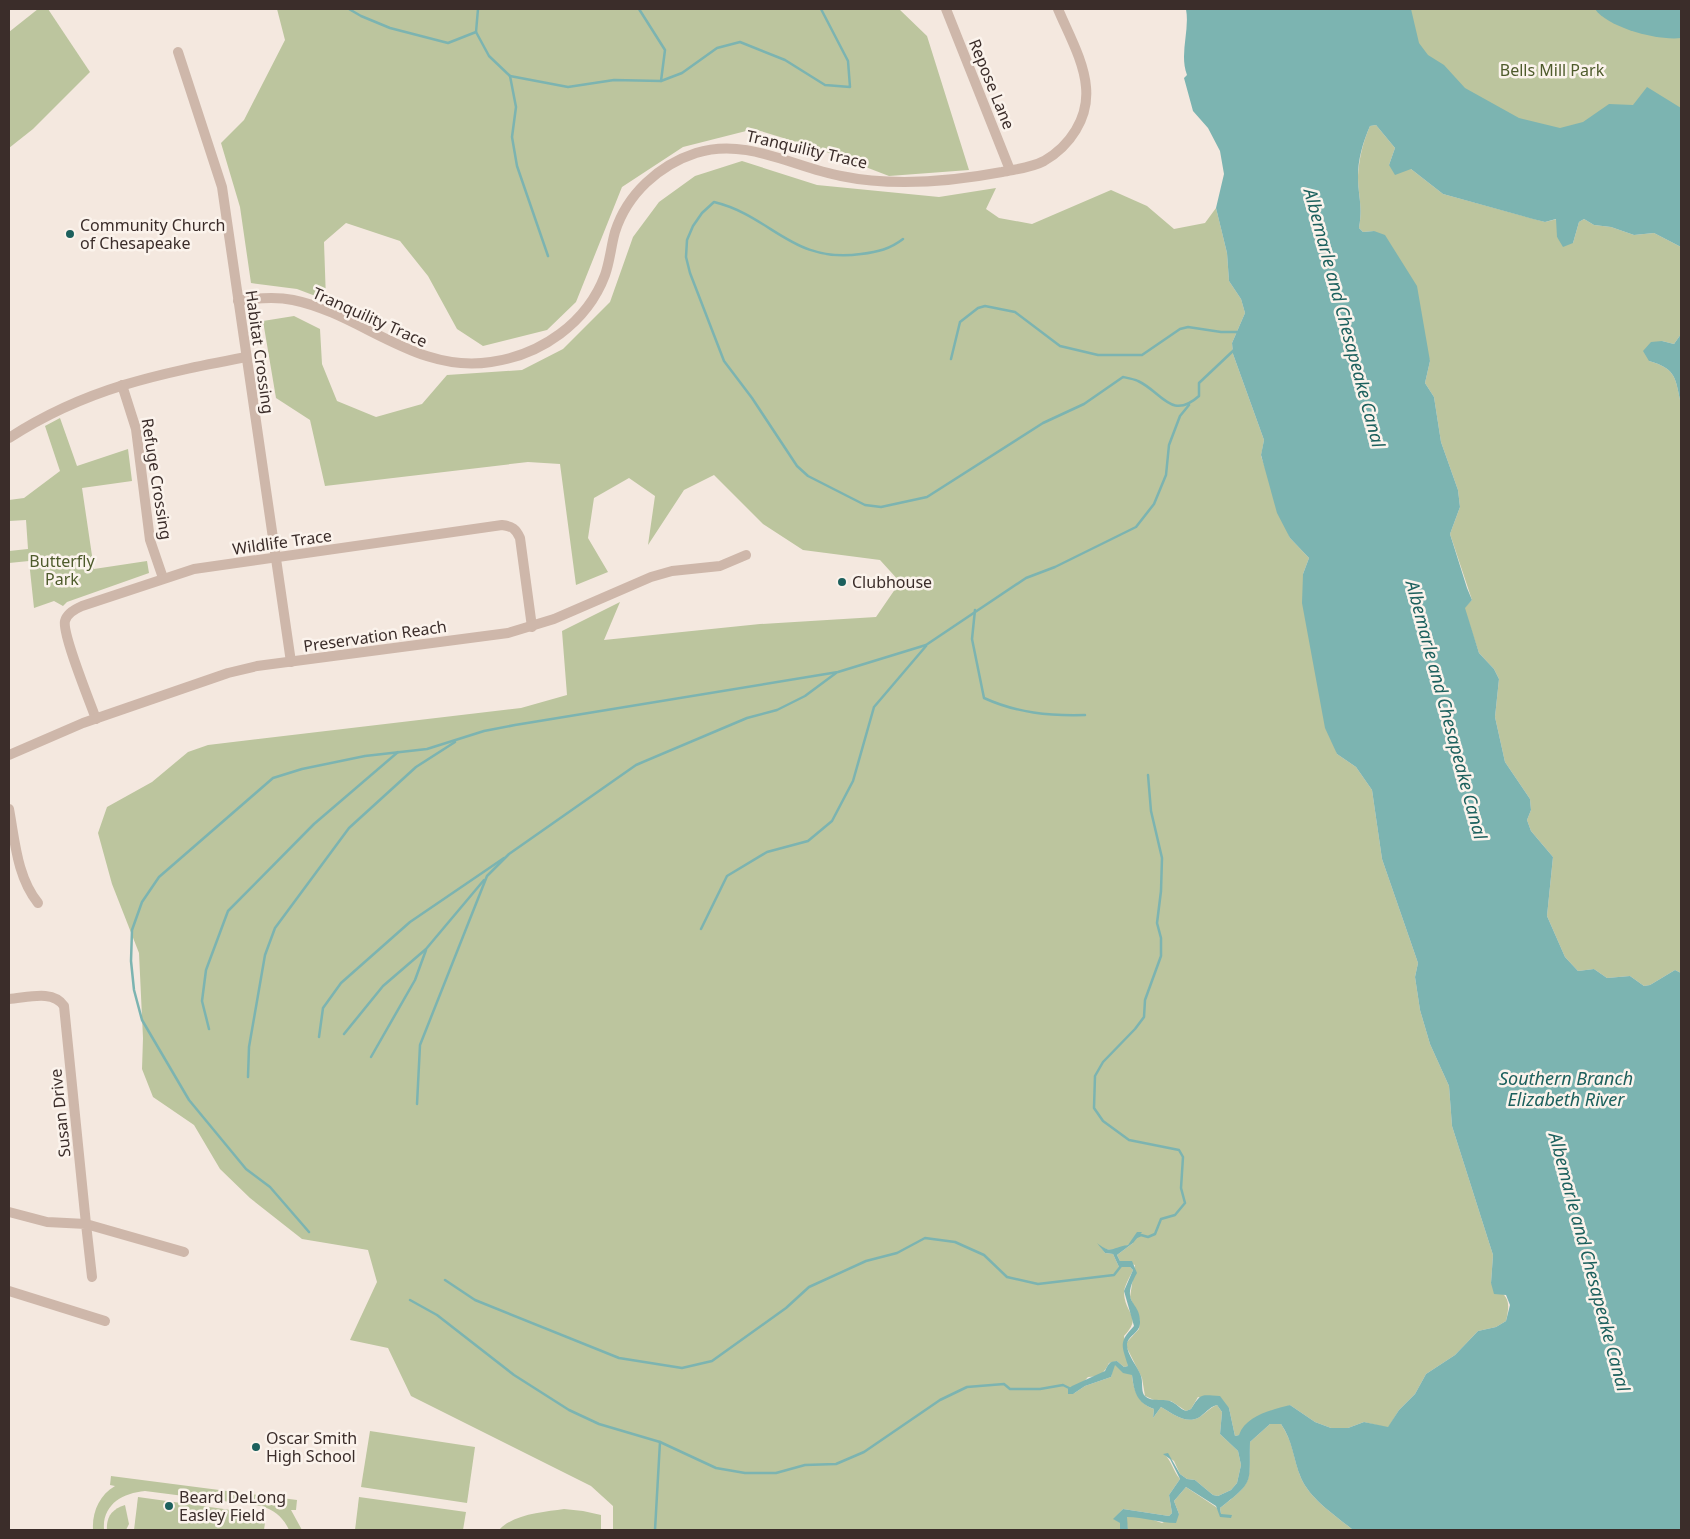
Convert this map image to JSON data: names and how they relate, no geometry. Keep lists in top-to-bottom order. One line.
{"streets":{"street":["Repose Lane","Tranquility Trace","Habitat Crossing","Refuge Crossing","Wildlife Trace","Preservation Reach","Susan Drive"]},"crossings":[["Repose Lane","Tranquility Trace"],["Tranquility Trace","Habitat Crossing"],["Habitat Crossing","Wildlife Trace"],["Habitat Crossing","Preservation Reach"],["Refuge Crossing","Wildlife Trace"],["Wildlife Trace","Preservation Reach"]],"water":["Albemarle and Chesapeake Canal","Southern Branch Elizabeth River"],"parks":["Bells Mill Park","Butterfly Park"],"places":["Community Church of Chesapeake","Clubhouse","Oscar Smith High School","Beard DeLong Easley Field"]}
